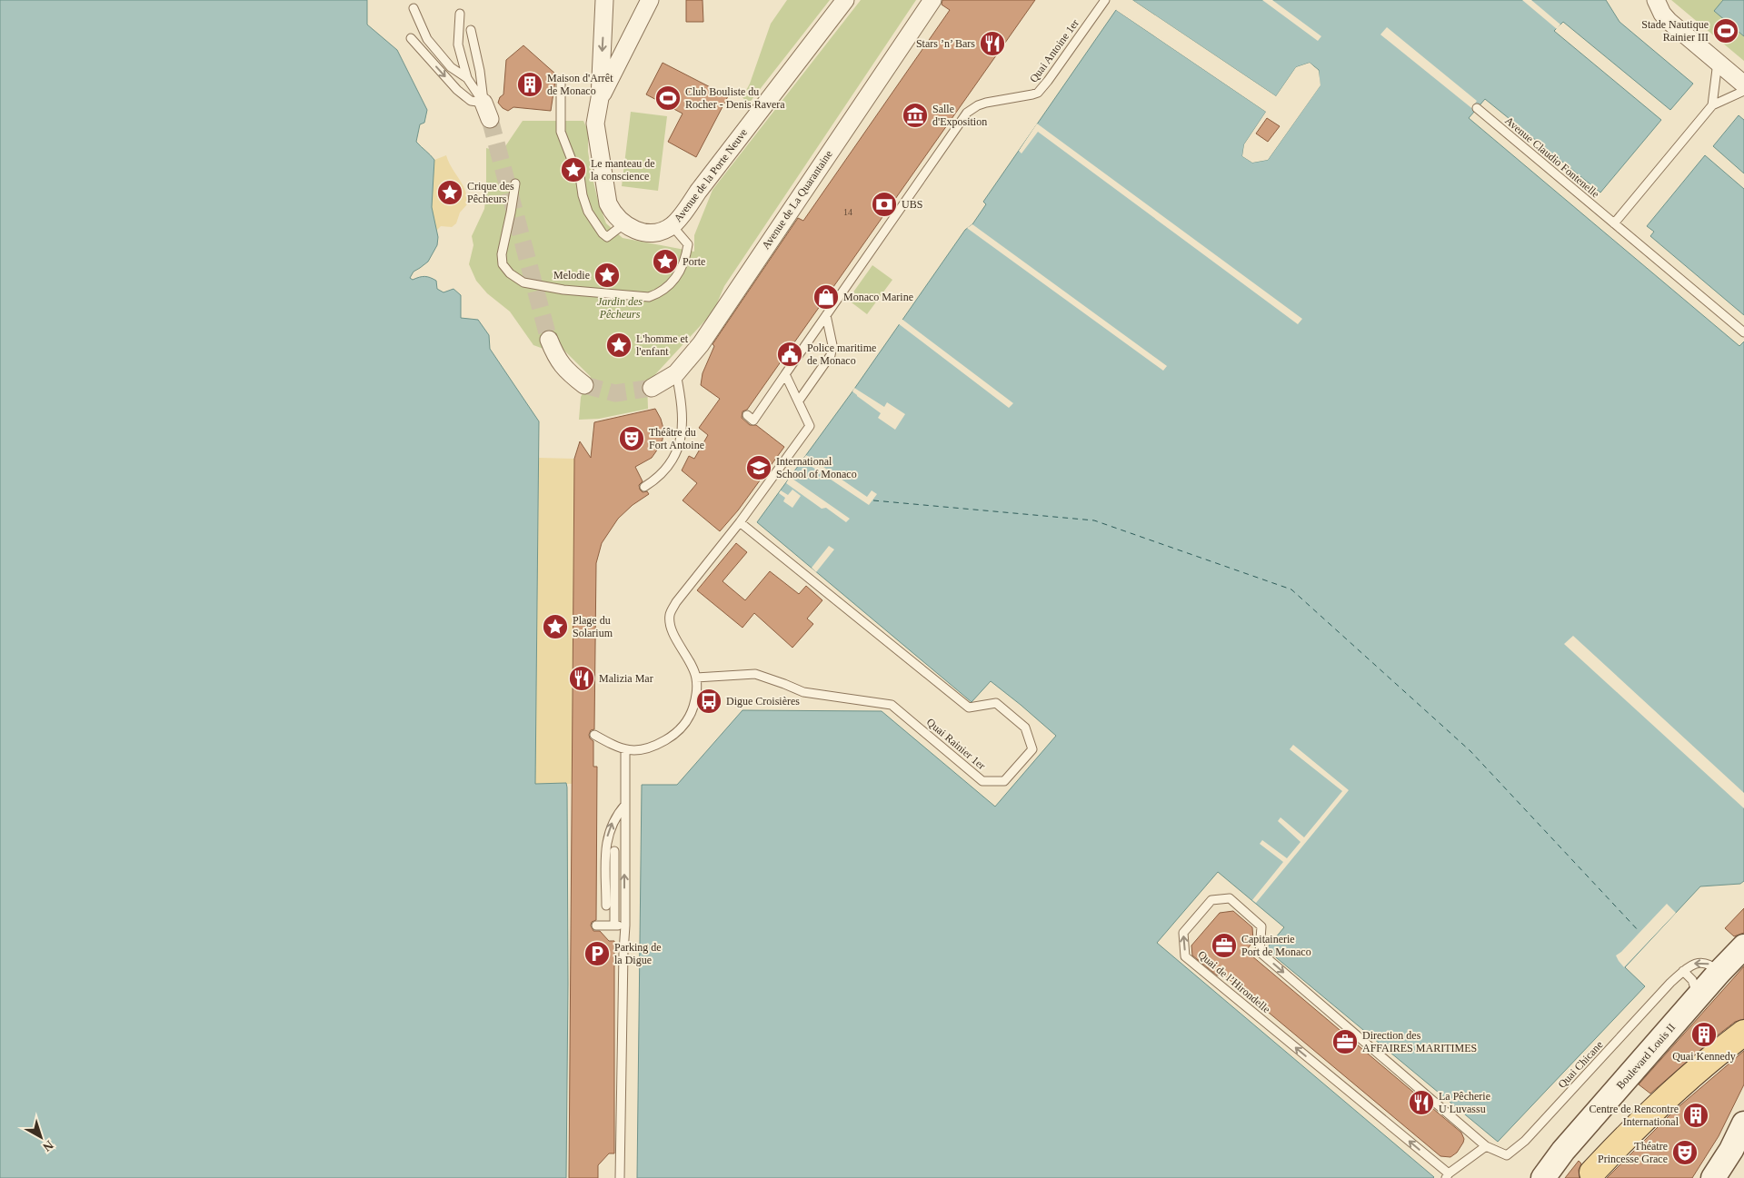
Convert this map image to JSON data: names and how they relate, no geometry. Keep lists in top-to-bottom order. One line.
{"streets":{"main road":["Boulevard Louis II"],"street":["Avenue de la Porte Neuve","Avenue de La Quarantaine"],"lane":["Quai Antoine 1er","Avenue Claudio Fontenelle","Quai Rainier 1er","Quai de l’Hirondelle","Quai Chicane"]},"crossings":[["Quai de l’Hirondelle","Quai Chicane"]],"parks":["Jardin des Pêcheurs"],"places":{"sports":["Stade Nautique Rainier III","Club Bouliste du Rocher - Denis Ravera"],"restaurant":["Stars ’n’ Bars","Malizia Mar","La Pêcherie U Luvassu"],"building":["Maison d'Arrêt de Monaco","Quai Kennedy","Centre de Rencontre International"],"museum":["Salle d'Exposition"],"place":["Le manteau de la conscience","Crique des Pêcheurs","Porte","Melodie","L'homme et l'enfant","Plage du Solarium"],"bank":["UBS"],"shop":["Monaco Marine"],"public building":["Police maritime de Monaco"],"theatre":["Théâtre du Fort Antoine","Théatre Princesse Grace"],"school or university":["International School of Monaco"],"bus stop":["Digue Croisières"],"office":["Capitainerie Port de Monaco","Direction des AFFAIRES MARITIMES"],"parking":["Parking de la Digue"]},"house_numbers":["14"],"north":"bottom right"}
